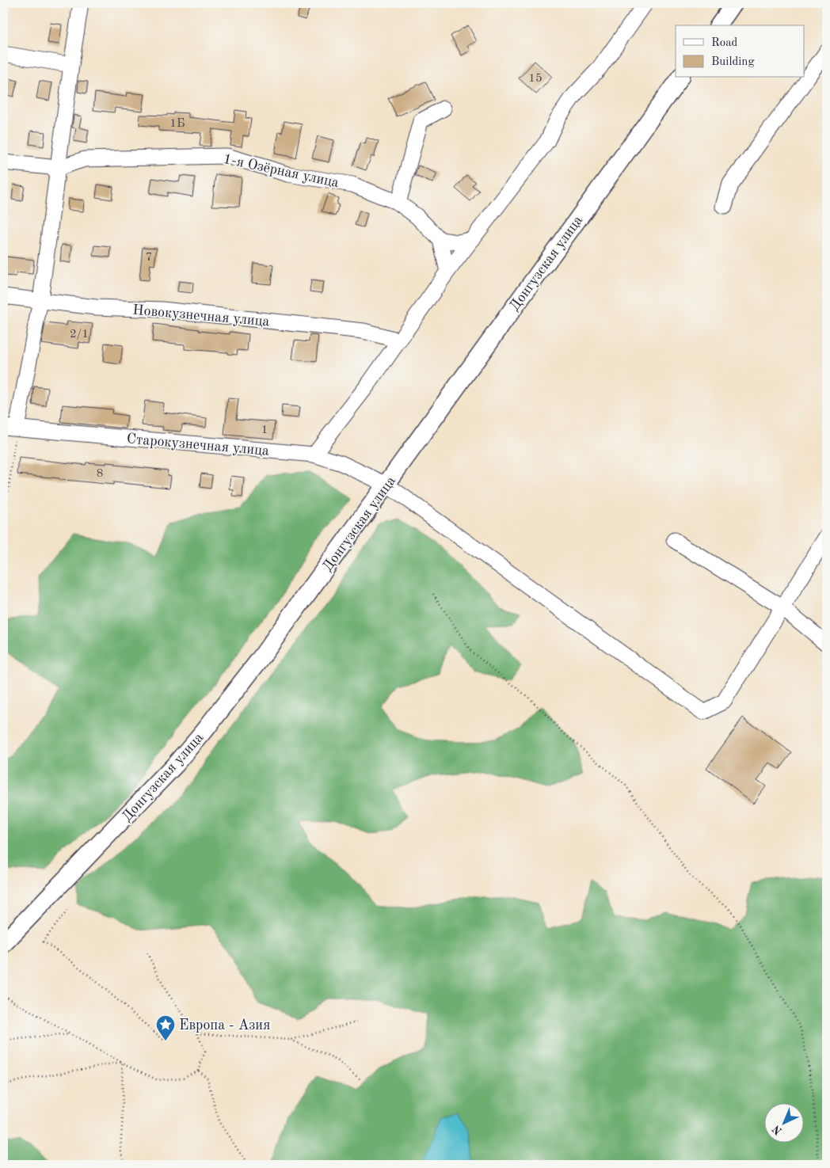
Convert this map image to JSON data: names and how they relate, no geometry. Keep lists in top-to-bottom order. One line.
{"streets":{"main road":["Донгузская улица"],"street":["1-я Озёрная улица","Новокузнечная улица","Старокузнечная улица"]},"crossings":[["Донгузская улица","Старокузнечная улица"]],"places":{"place":["Европа - Азия"]},"house_numbers":["15","1Б","7","2/1","1","8"],"legend":["Road","Building"],"north":"bottom left"}
